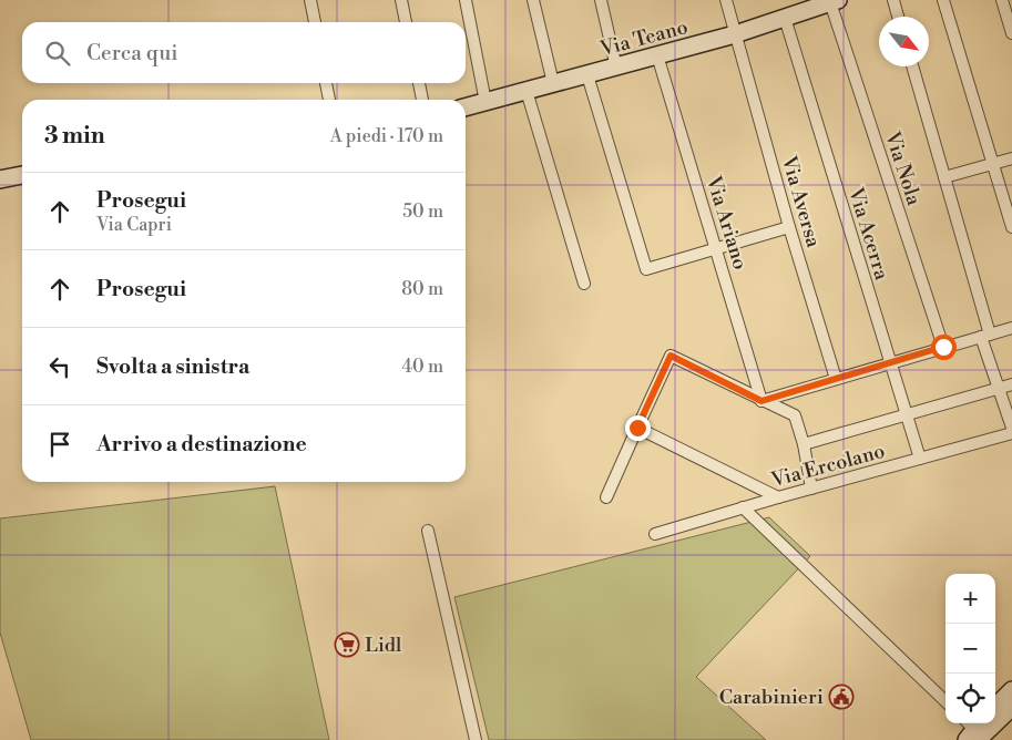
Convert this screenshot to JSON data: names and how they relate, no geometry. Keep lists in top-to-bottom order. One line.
{"streets":{"street":["Via Teano","Via Nola","Via Aversa","Via Ariano","Via Acerra","Via Ercolano"]},"crossings":[["Via Teano","Via Nola"],["Via Teano","Via Aversa"],["Via Teano","Via Ariano"],["Via Teano","Via Acerra"],["Via Acerra","Via Ercolano"]],"places":{"supermarket":["Lidl"],"public building":["Carabinieri"]},"north":"bottom right","page":{"search":"Cerca qui","heading":["3 min","A piedi · 170 m"],"list":[["Prosegui","Via Capri","50 m"],["Prosegui","80 m"],["Svolta a sinistra","40 m"],"Arrivo a destinazione"],"map_buttons":["+","−"]}}
